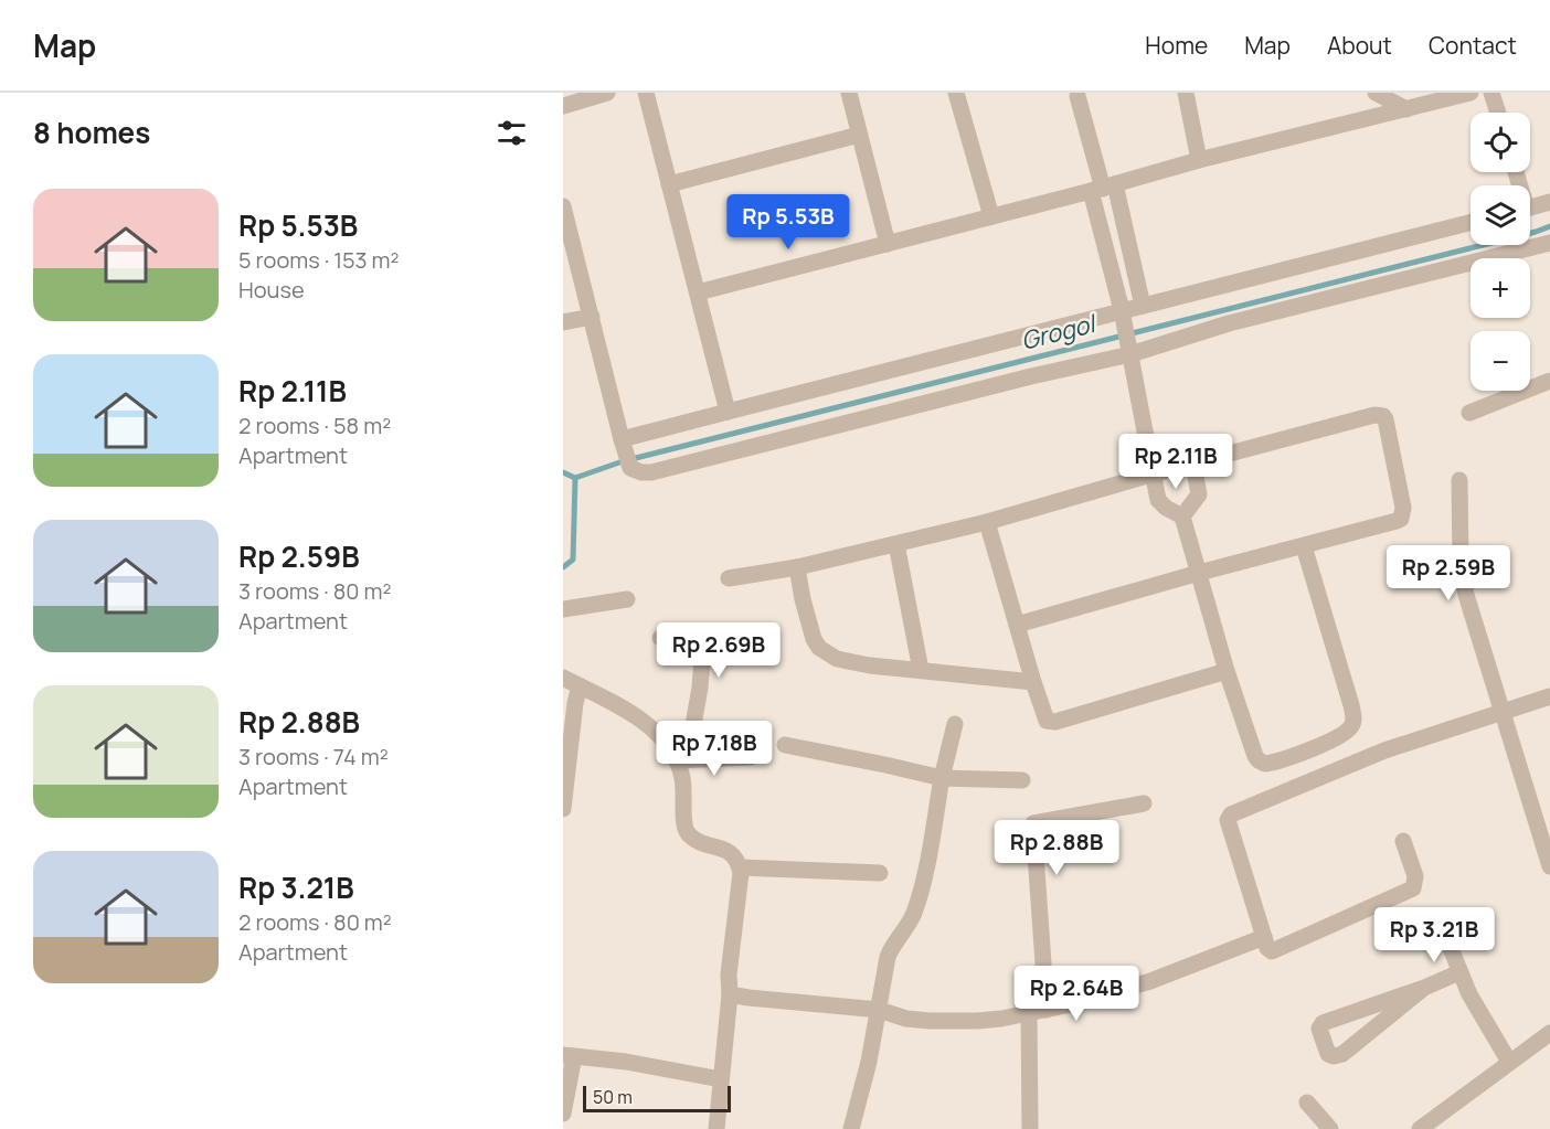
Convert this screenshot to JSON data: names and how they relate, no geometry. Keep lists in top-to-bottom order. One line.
{"water":["Grogol"],"scale_bar":"50 m","page":{"header":"Map","nav":["Home","Map","About","Contact"],"heading":"8 homes","map_buttons":["+","−"],"list":[{"name":"Rp 5.53B","note":"5 rooms · 153 m² · House"},{"name":"Rp 2.11B","note":"2 rooms · 58 m² · Apartment"},{"name":"Rp 2.59B","note":"3 rooms · 80 m² · Apartment"},{"name":"Rp 2.88B","note":"3 rooms · 74 m² · Apartment"},{"name":"Rp 3.21B","note":"2 rooms · 80 m² · Apartment"}],"price":["Rp 5.53B","Rp 2.11B","Rp 2.59B","Rp 2.69B","Rp 7.18B","Rp 2.88B","Rp 3.21B","Rp 2.64B"],"scale":"50 m"}}
